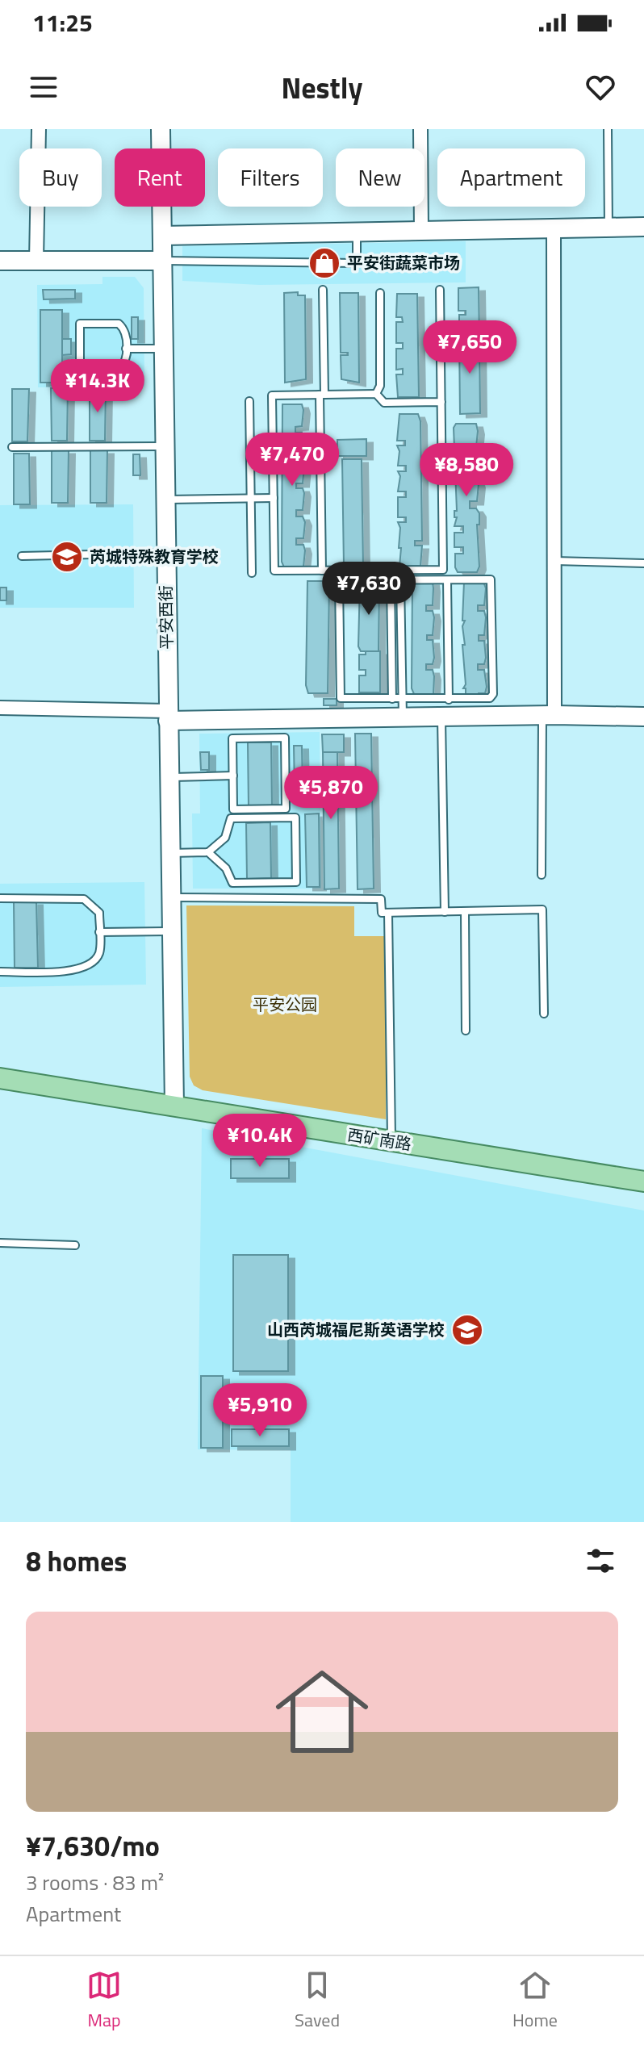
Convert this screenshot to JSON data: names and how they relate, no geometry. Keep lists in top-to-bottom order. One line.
{"streets":{"main road":["西矿南路"],"street":["平安西街"]},"crossings":[["平安西街","西矿南路"]],"parks":["平安公园"],"places":{"shop":["平安街蔬菜市场"],"school or university":["芮城特殊教育学校","山西芮城福尼斯英语学校"]},"page":{"status":"11:25","header":"Nestly","chip":["Buy","Rent","Filters","New","Apartment"],"price":["¥7,650","¥14.3K","¥7,470","¥8,580","¥7,630","¥5,870","¥10.4K","¥5,910"],"heading":"8 homes","list":[{"name":"¥7,630/mo","note":"3 rooms · 83 m² · Apartment"}],"tabs":["Map","Saved","Home"]}}
